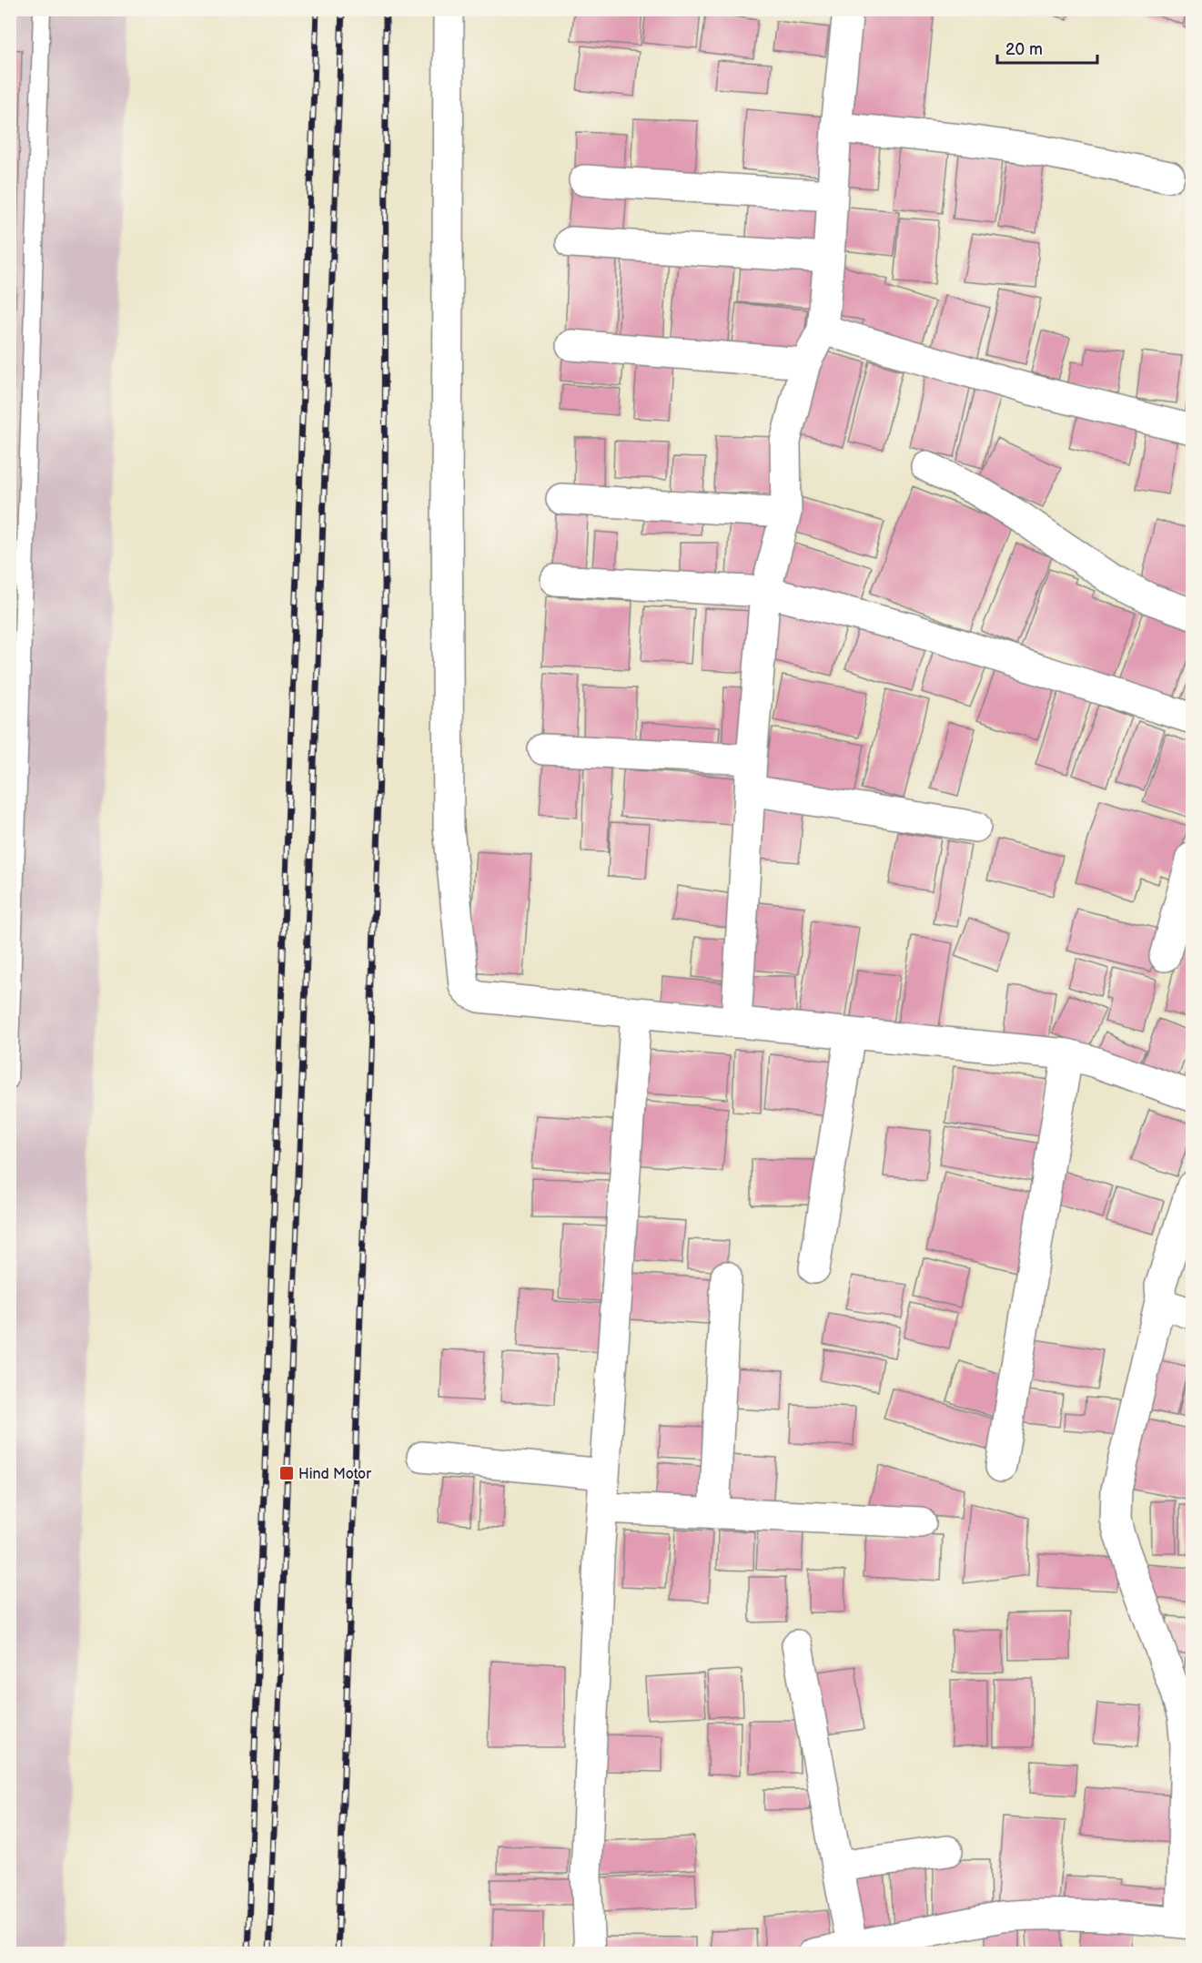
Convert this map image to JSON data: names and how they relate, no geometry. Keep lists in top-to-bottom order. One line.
{"places":{"transit":["Hind Motor"]},"scale_bar":"20 m"}
